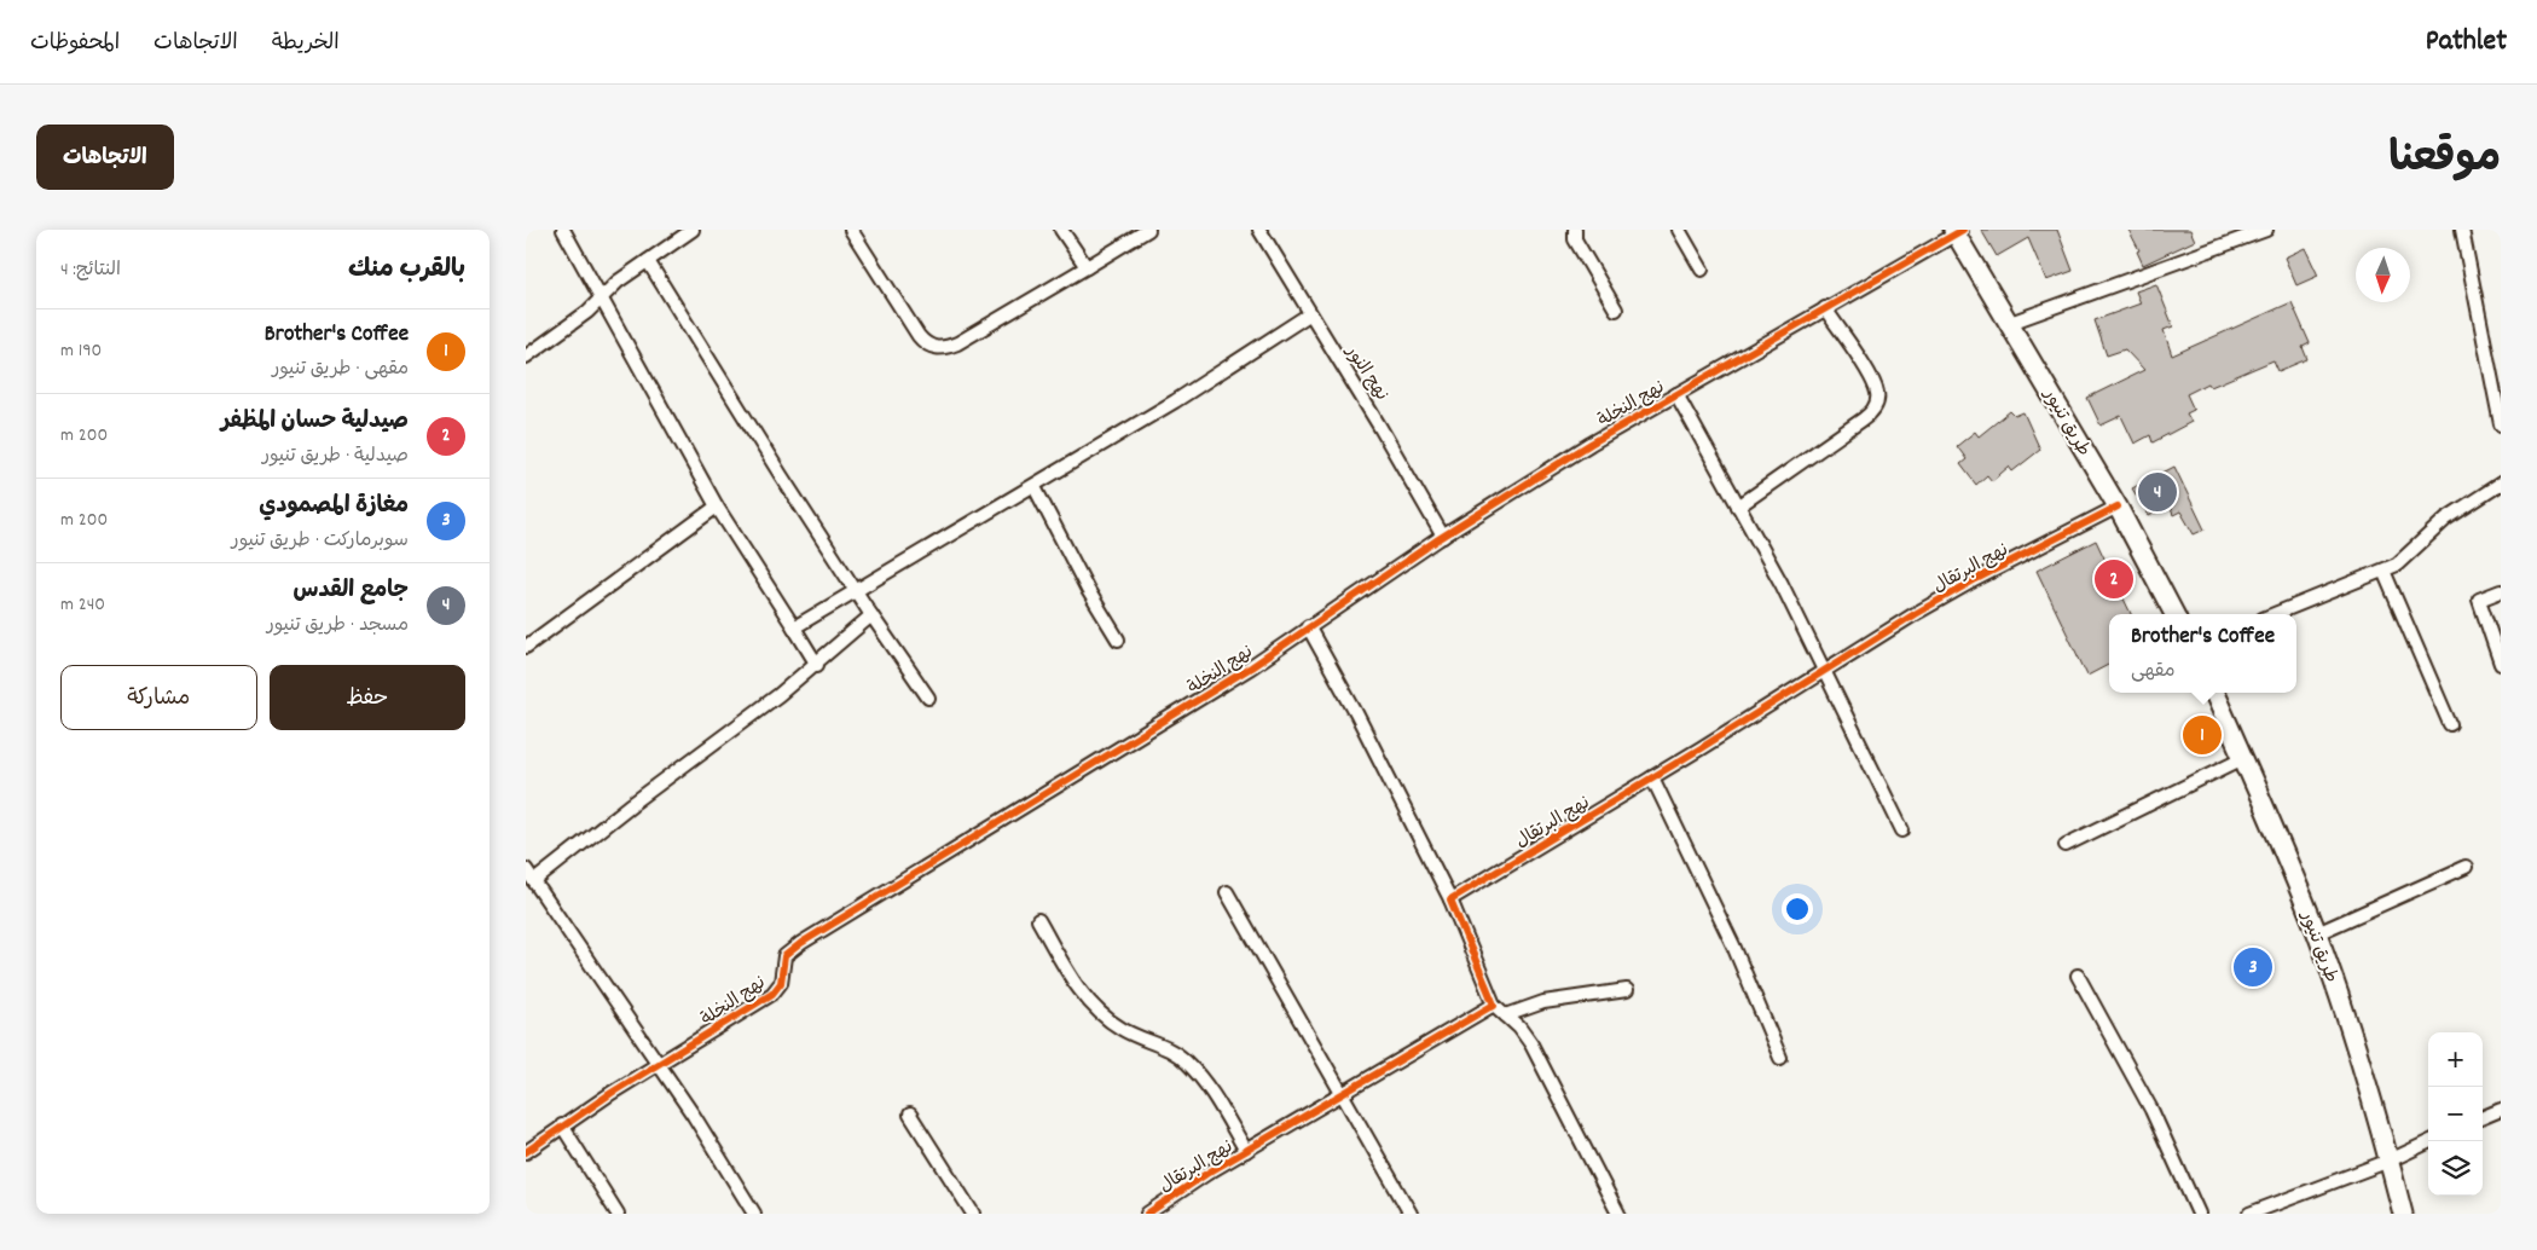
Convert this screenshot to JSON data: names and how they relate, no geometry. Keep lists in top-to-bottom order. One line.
{"streets":{"main road":["طريق تنيور"],"street":["نهج النور","نهج النخلة","نهج البرتقال"]},"crossings":[["نهج النور","نهج النخلة"],["نهج النخلة","طريق تنيور"],["طريق تنيور","نهج البرتقال"]],"north":"bottom","page":{"header":"Pathlet","nav":["الخريطة","الاتجاهات","المحفوظات"],"title":"موقعنا","buttons":["الاتجاهات",["حفظ","مشاركة"]],"heading":["بالقرب منك","النتائج: 4"],"list":[{"mark":"1","name":"Brother's Coffee","note":"مقهى · طريق تنيور","value":"190 m"},{"mark":"2","name":"صيدلية حسان المظفر","note":"صيدلية · طريق تنيور","value":"200 m"},{"mark":"3","name":"مغازة المصمودي","note":"سوبرماركت · طريق تنيور","value":"200 m"},{"mark":"4","name":"جامع القدس","note":"مسجد · طريق تنيور","value":"240 m"}],"pins":["4","2","1","3"],"popup":["Brother's Coffee","مقهى"],"map_buttons":["+","−"]}}
